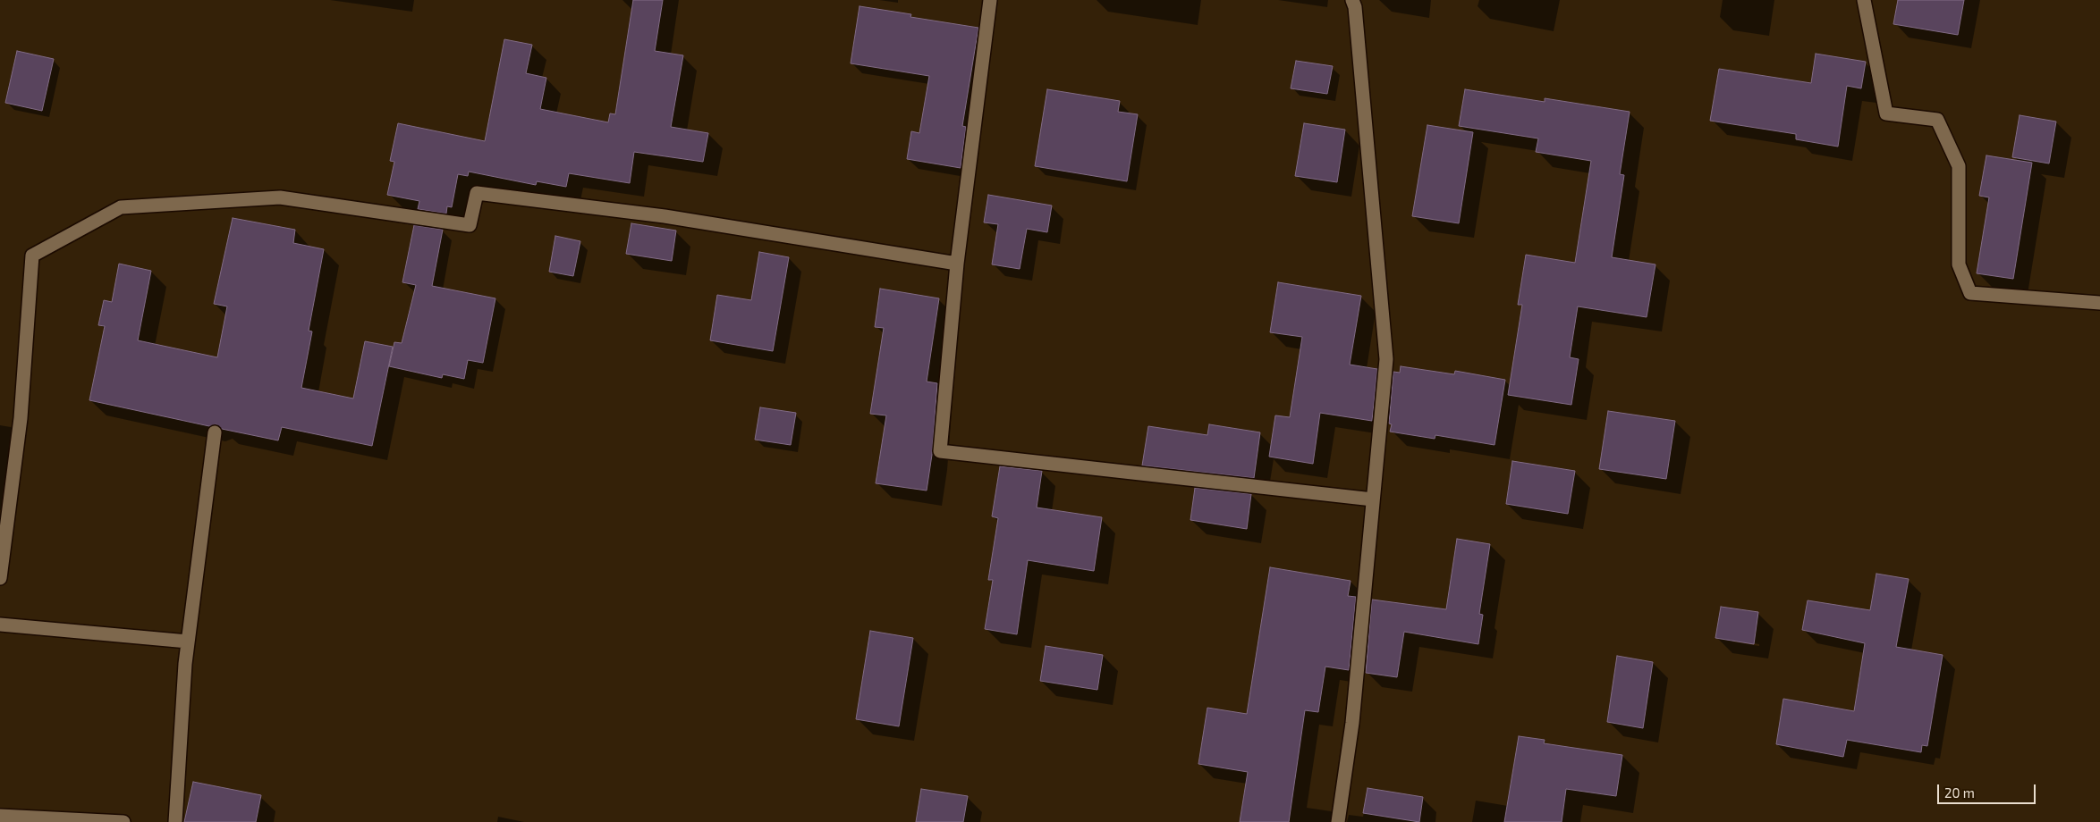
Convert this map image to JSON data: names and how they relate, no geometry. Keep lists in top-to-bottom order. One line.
{"scale_bar":"20 m"}
